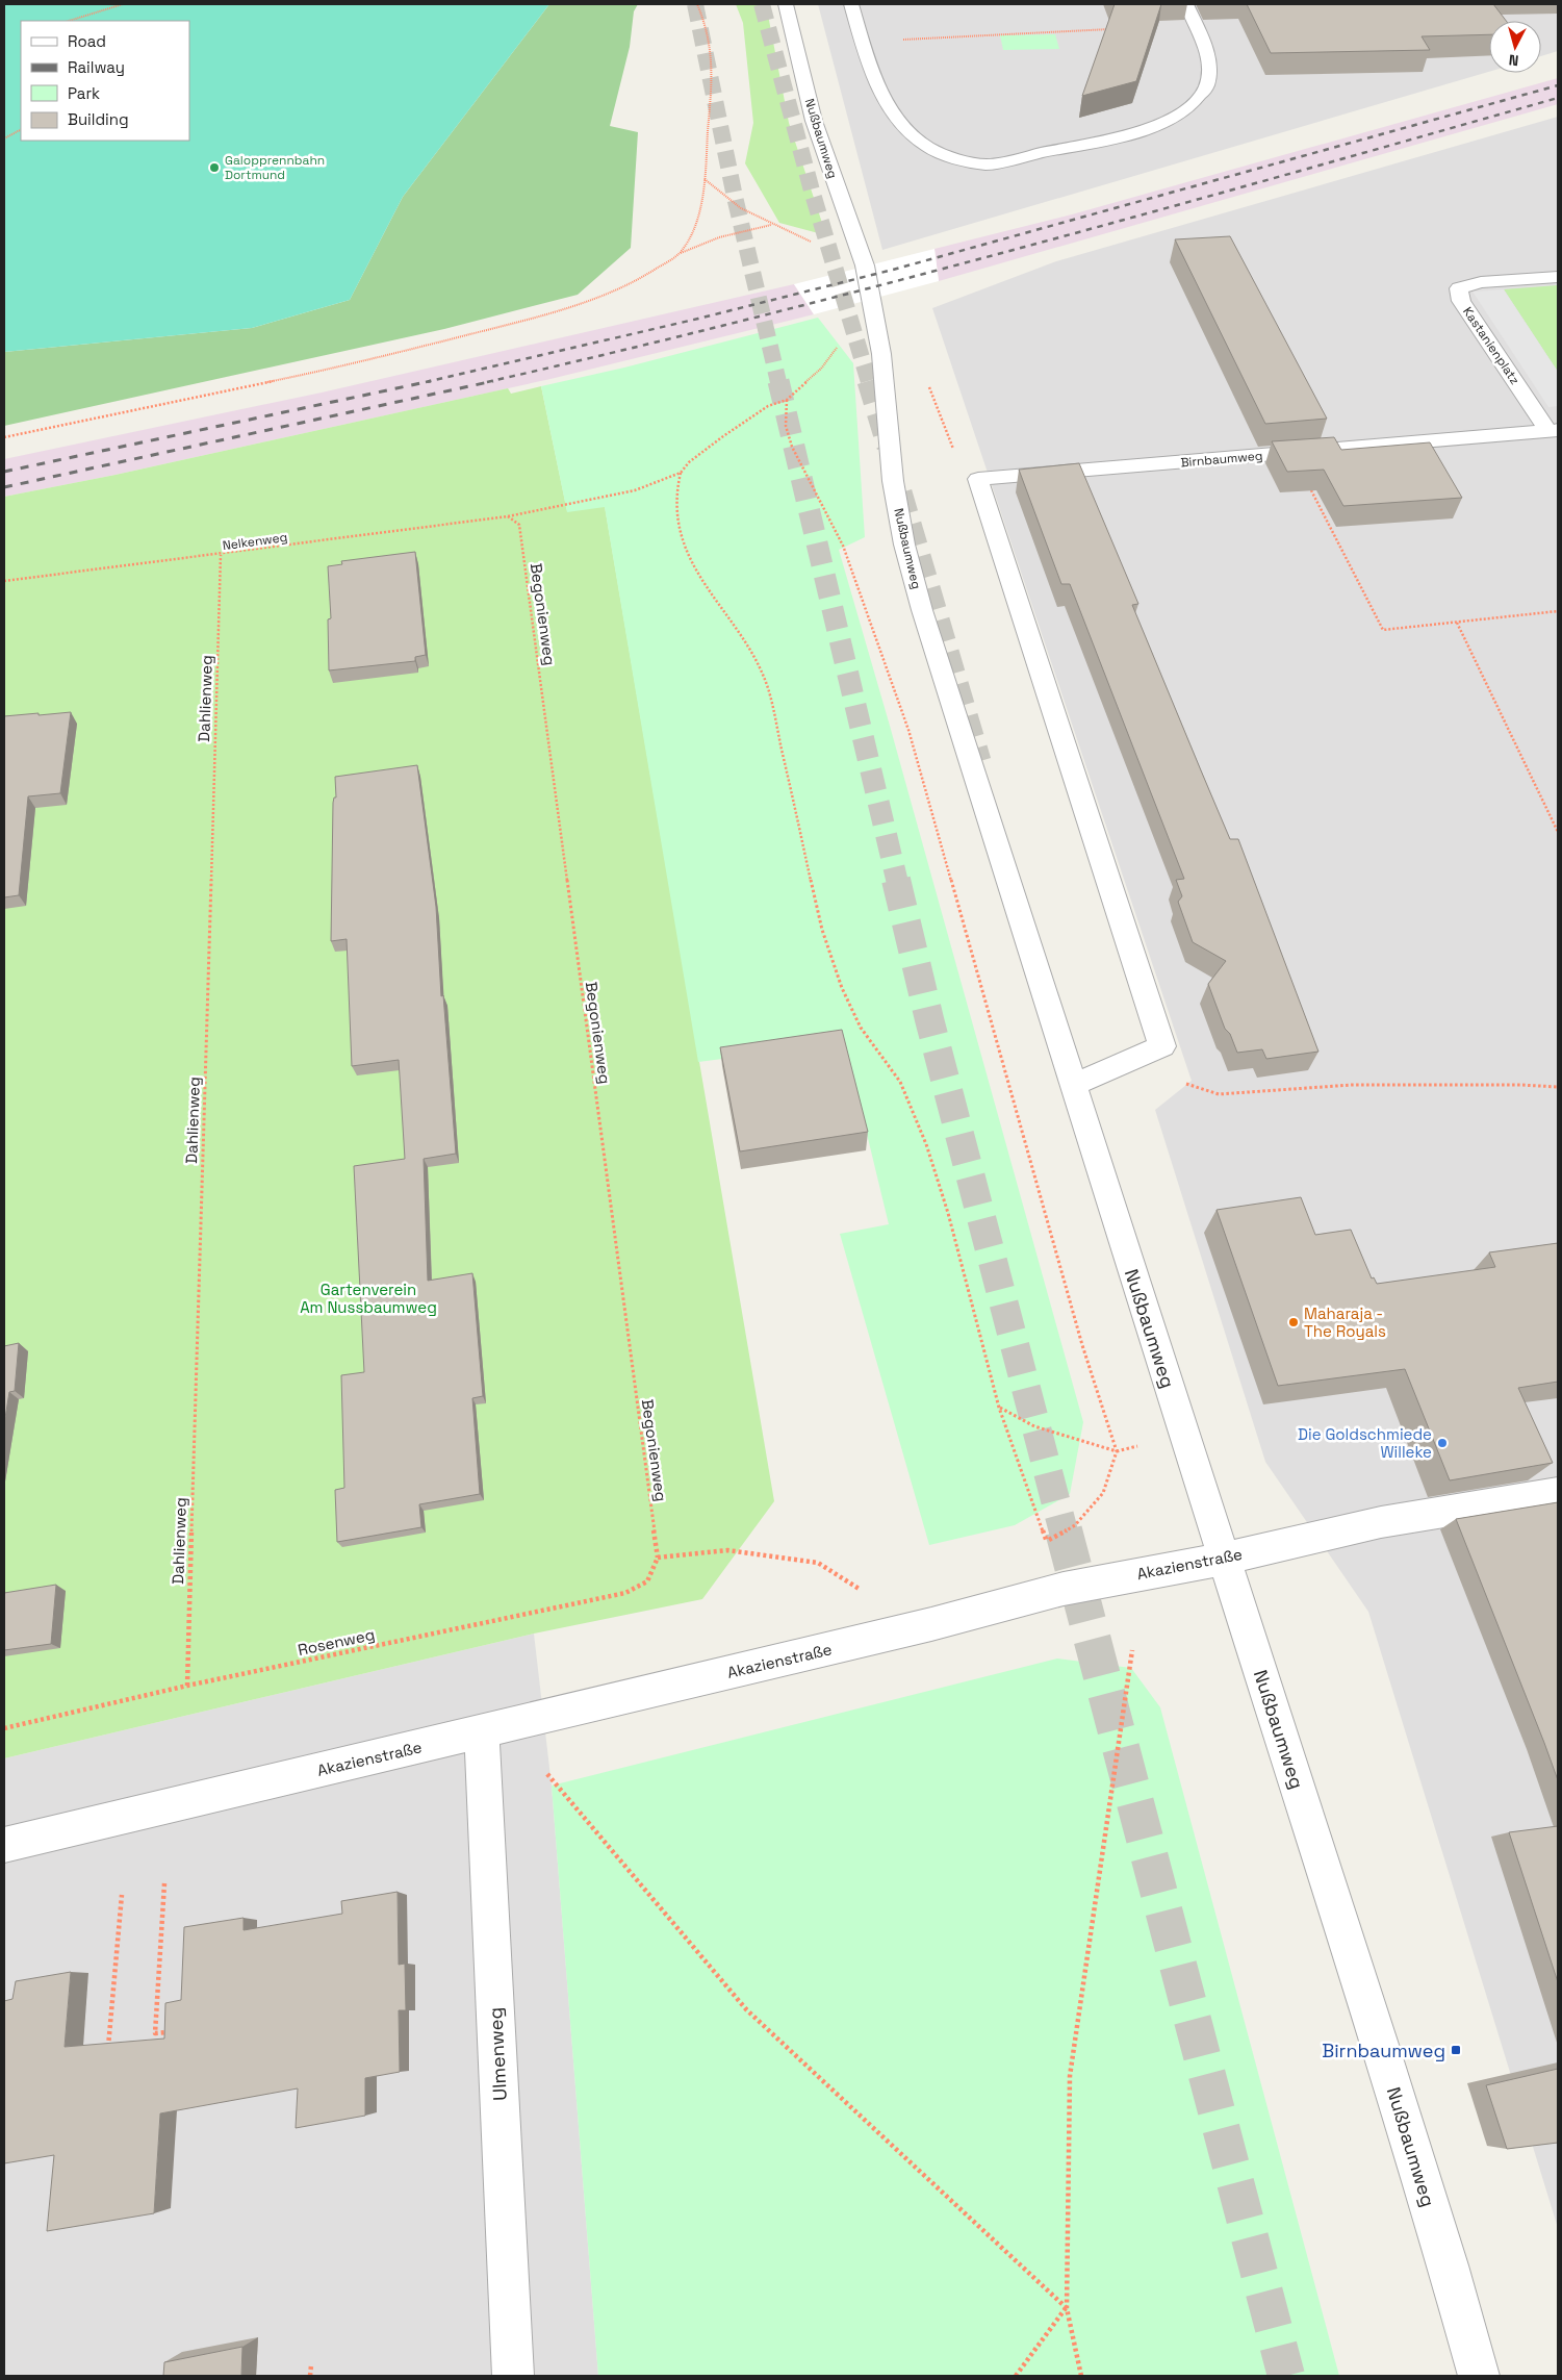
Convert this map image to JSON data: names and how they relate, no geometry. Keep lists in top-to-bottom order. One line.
{"streets":{"street":["Nußbaumweg","Kastanienplatz","Birnbaumweg","Akazienstraße","Ulmenweg"],"path":["Nelkenweg","Begonienweg","Dahlienweg","Rosenweg"]},"crossings":[["Nußbaumweg","Akazienstraße"],["Kastanienplatz","Birnbaumweg"],["Nelkenweg","Begonienweg"],["Nelkenweg","Dahlienweg"],["Begonienweg","Rosenweg"],["Dahlienweg","Rosenweg"],["Akazienstraße","Ulmenweg"]],"parks":["Gartenverein Am Nussbaumweg"],"places":{"other":["Galopprennbahn Dortmund","Maharaja - The Royals","Die Goldschmiede Willeke"],"transit":["Birnbaumweg"]},"legend":["Road","Railway","Park","Building"],"north":"bottom"}
